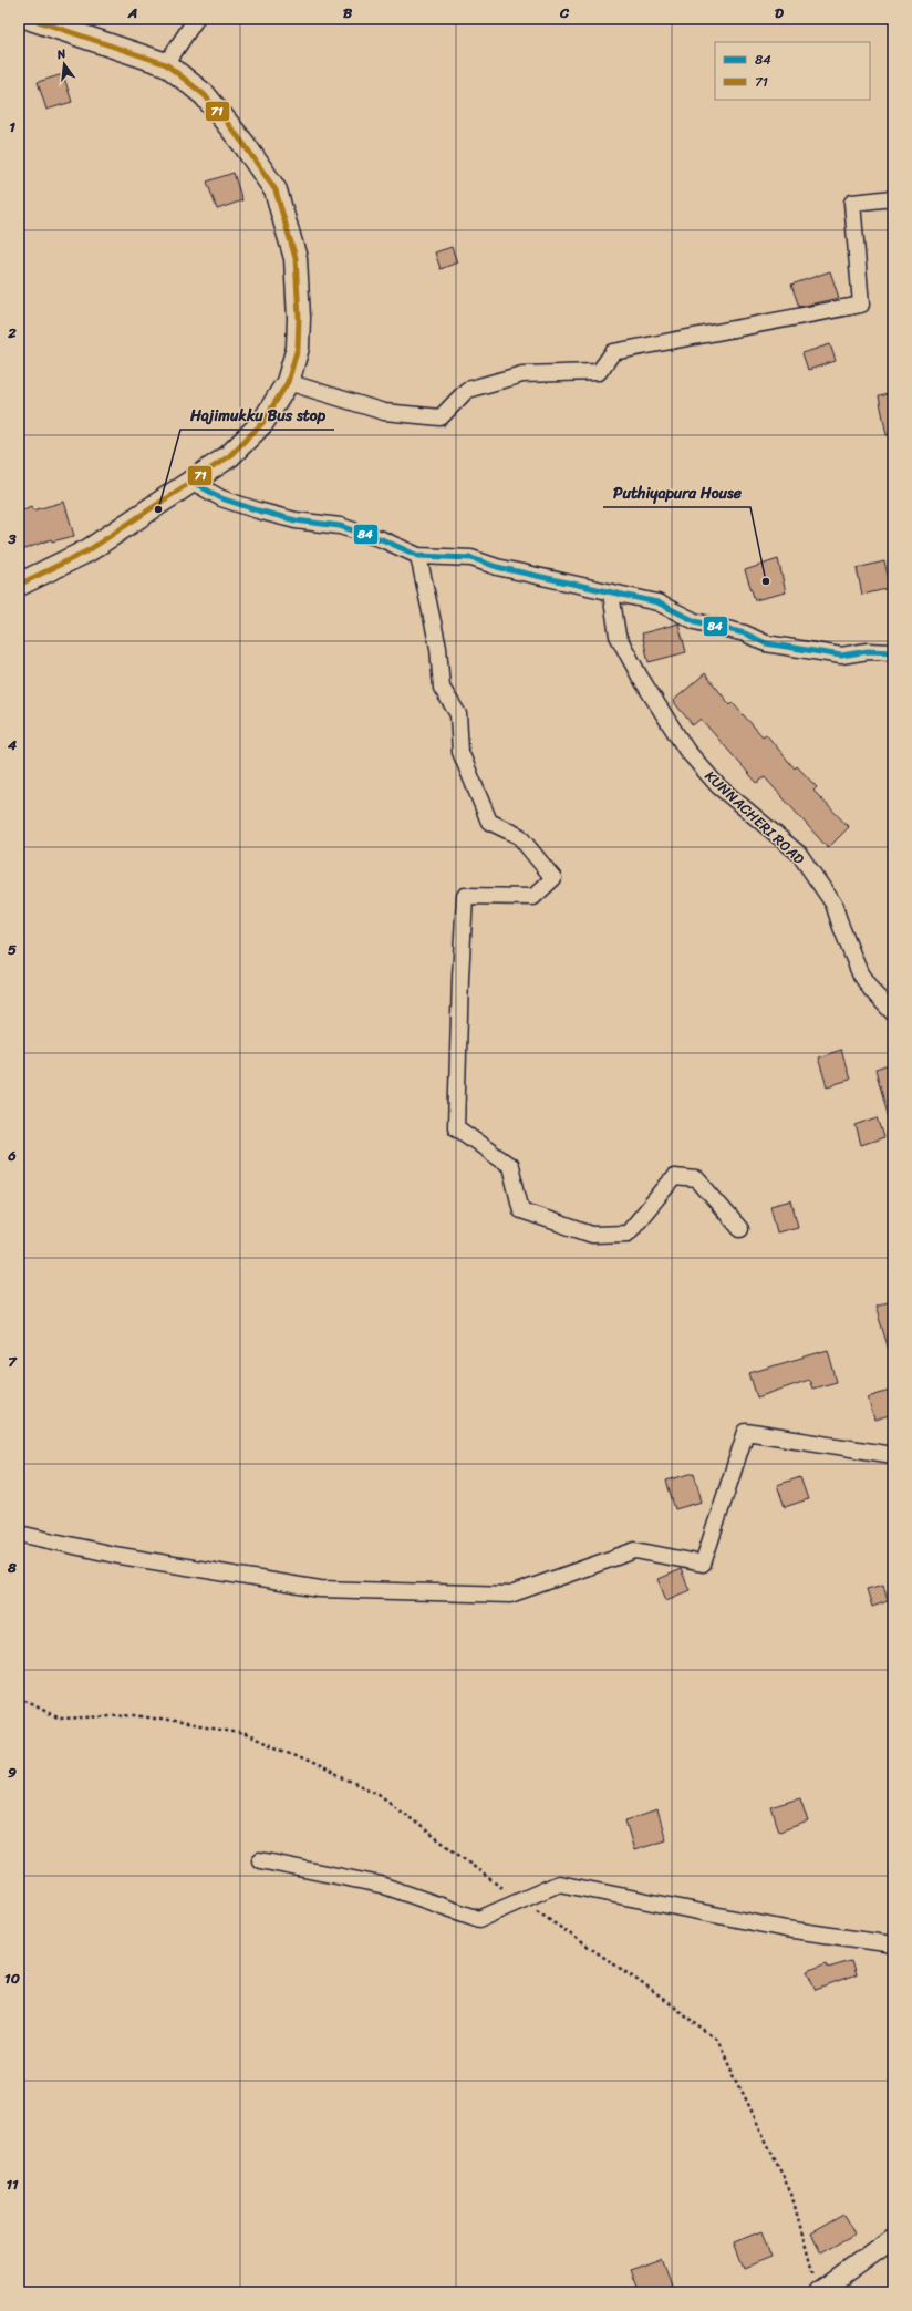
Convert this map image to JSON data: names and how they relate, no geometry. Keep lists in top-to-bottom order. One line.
{"streets":{"street":["KUNNACHERI ROAD"]},"places":["Hajimukku Bus stop","Puthiyapura House"],"lines":["transit line 71","transit line 84"],"legend":["84","71"],"north":"top","grid":{"columns":["A","B","C","D"],"rows":["1","2","3","4","5","6","7","8","9","10","11"]}}
